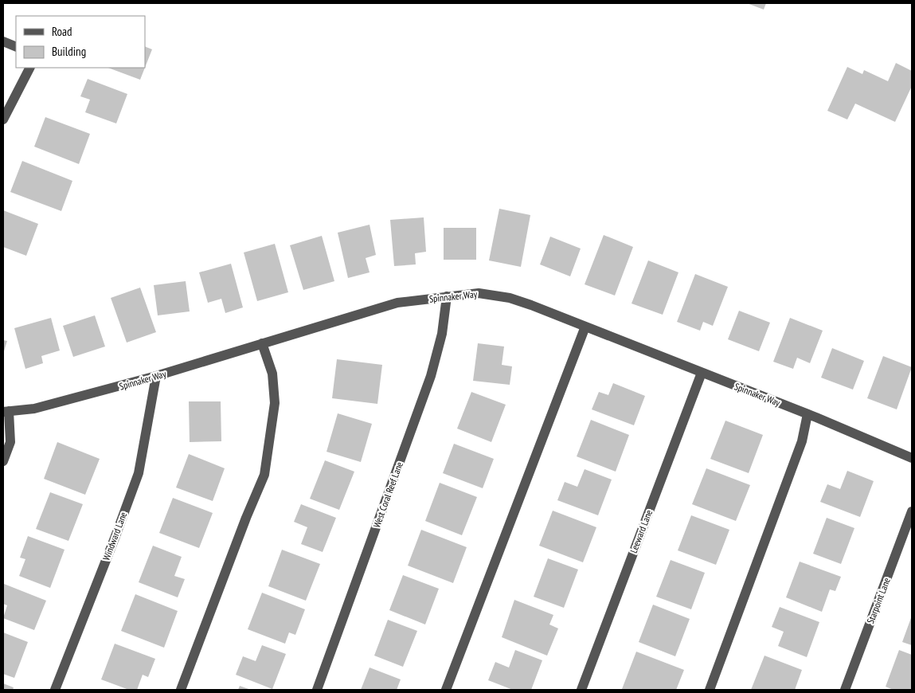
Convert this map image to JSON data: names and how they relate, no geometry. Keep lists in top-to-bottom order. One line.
{"streets":{"street":["Spinnaker Way","West Coral Reef Lane","Leeward Lane","Windward Lane","Starpoint Lane"]},"crossings":[["Spinnaker Way","West Coral Reef Lane"],["Spinnaker Way","Leeward Lane"],["Spinnaker Way","Windward Lane"]],"legend":["Road","Building"]}
